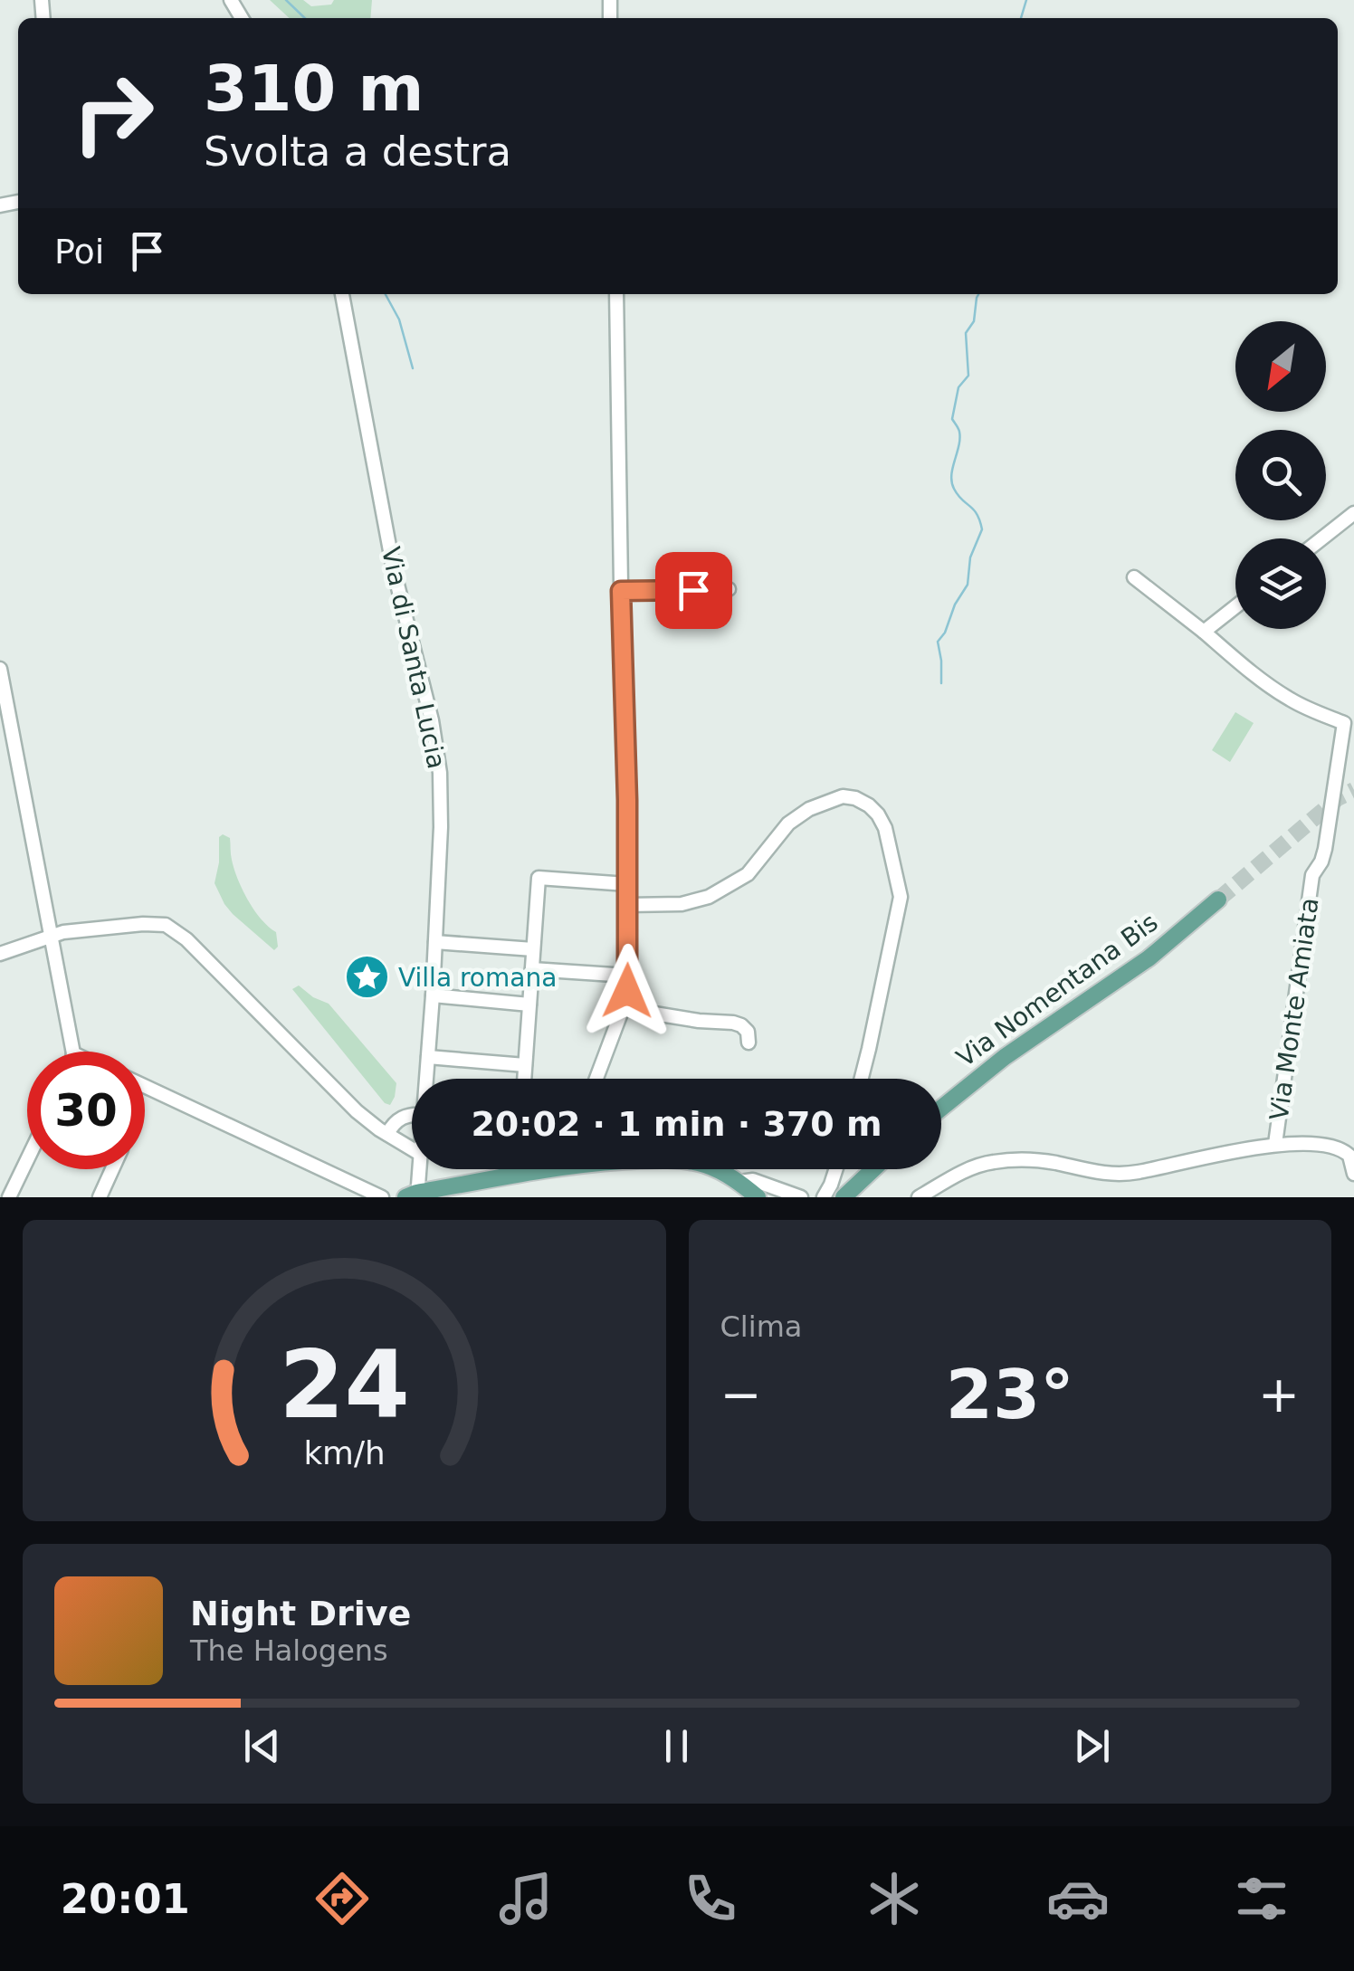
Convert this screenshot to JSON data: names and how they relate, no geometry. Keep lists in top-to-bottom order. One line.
{"streets":{"main road":["Via Nomentana Bis"],"street":["Via di Santa Lucia","Via Monte Amiata"]},"places":{"place":["Villa romana"]},"north":"bottom left","page":{"turn":["310 m","Svolta a destra"],"then":"Poi","limit":"30","trip":"20:02 · 1 min · 370 m","tile":"Clima","heat":["−","23°","+"],"song":["Night Drive","The Halogens"],"tabs":"20:01","gauge":["24","km/h"]}}
